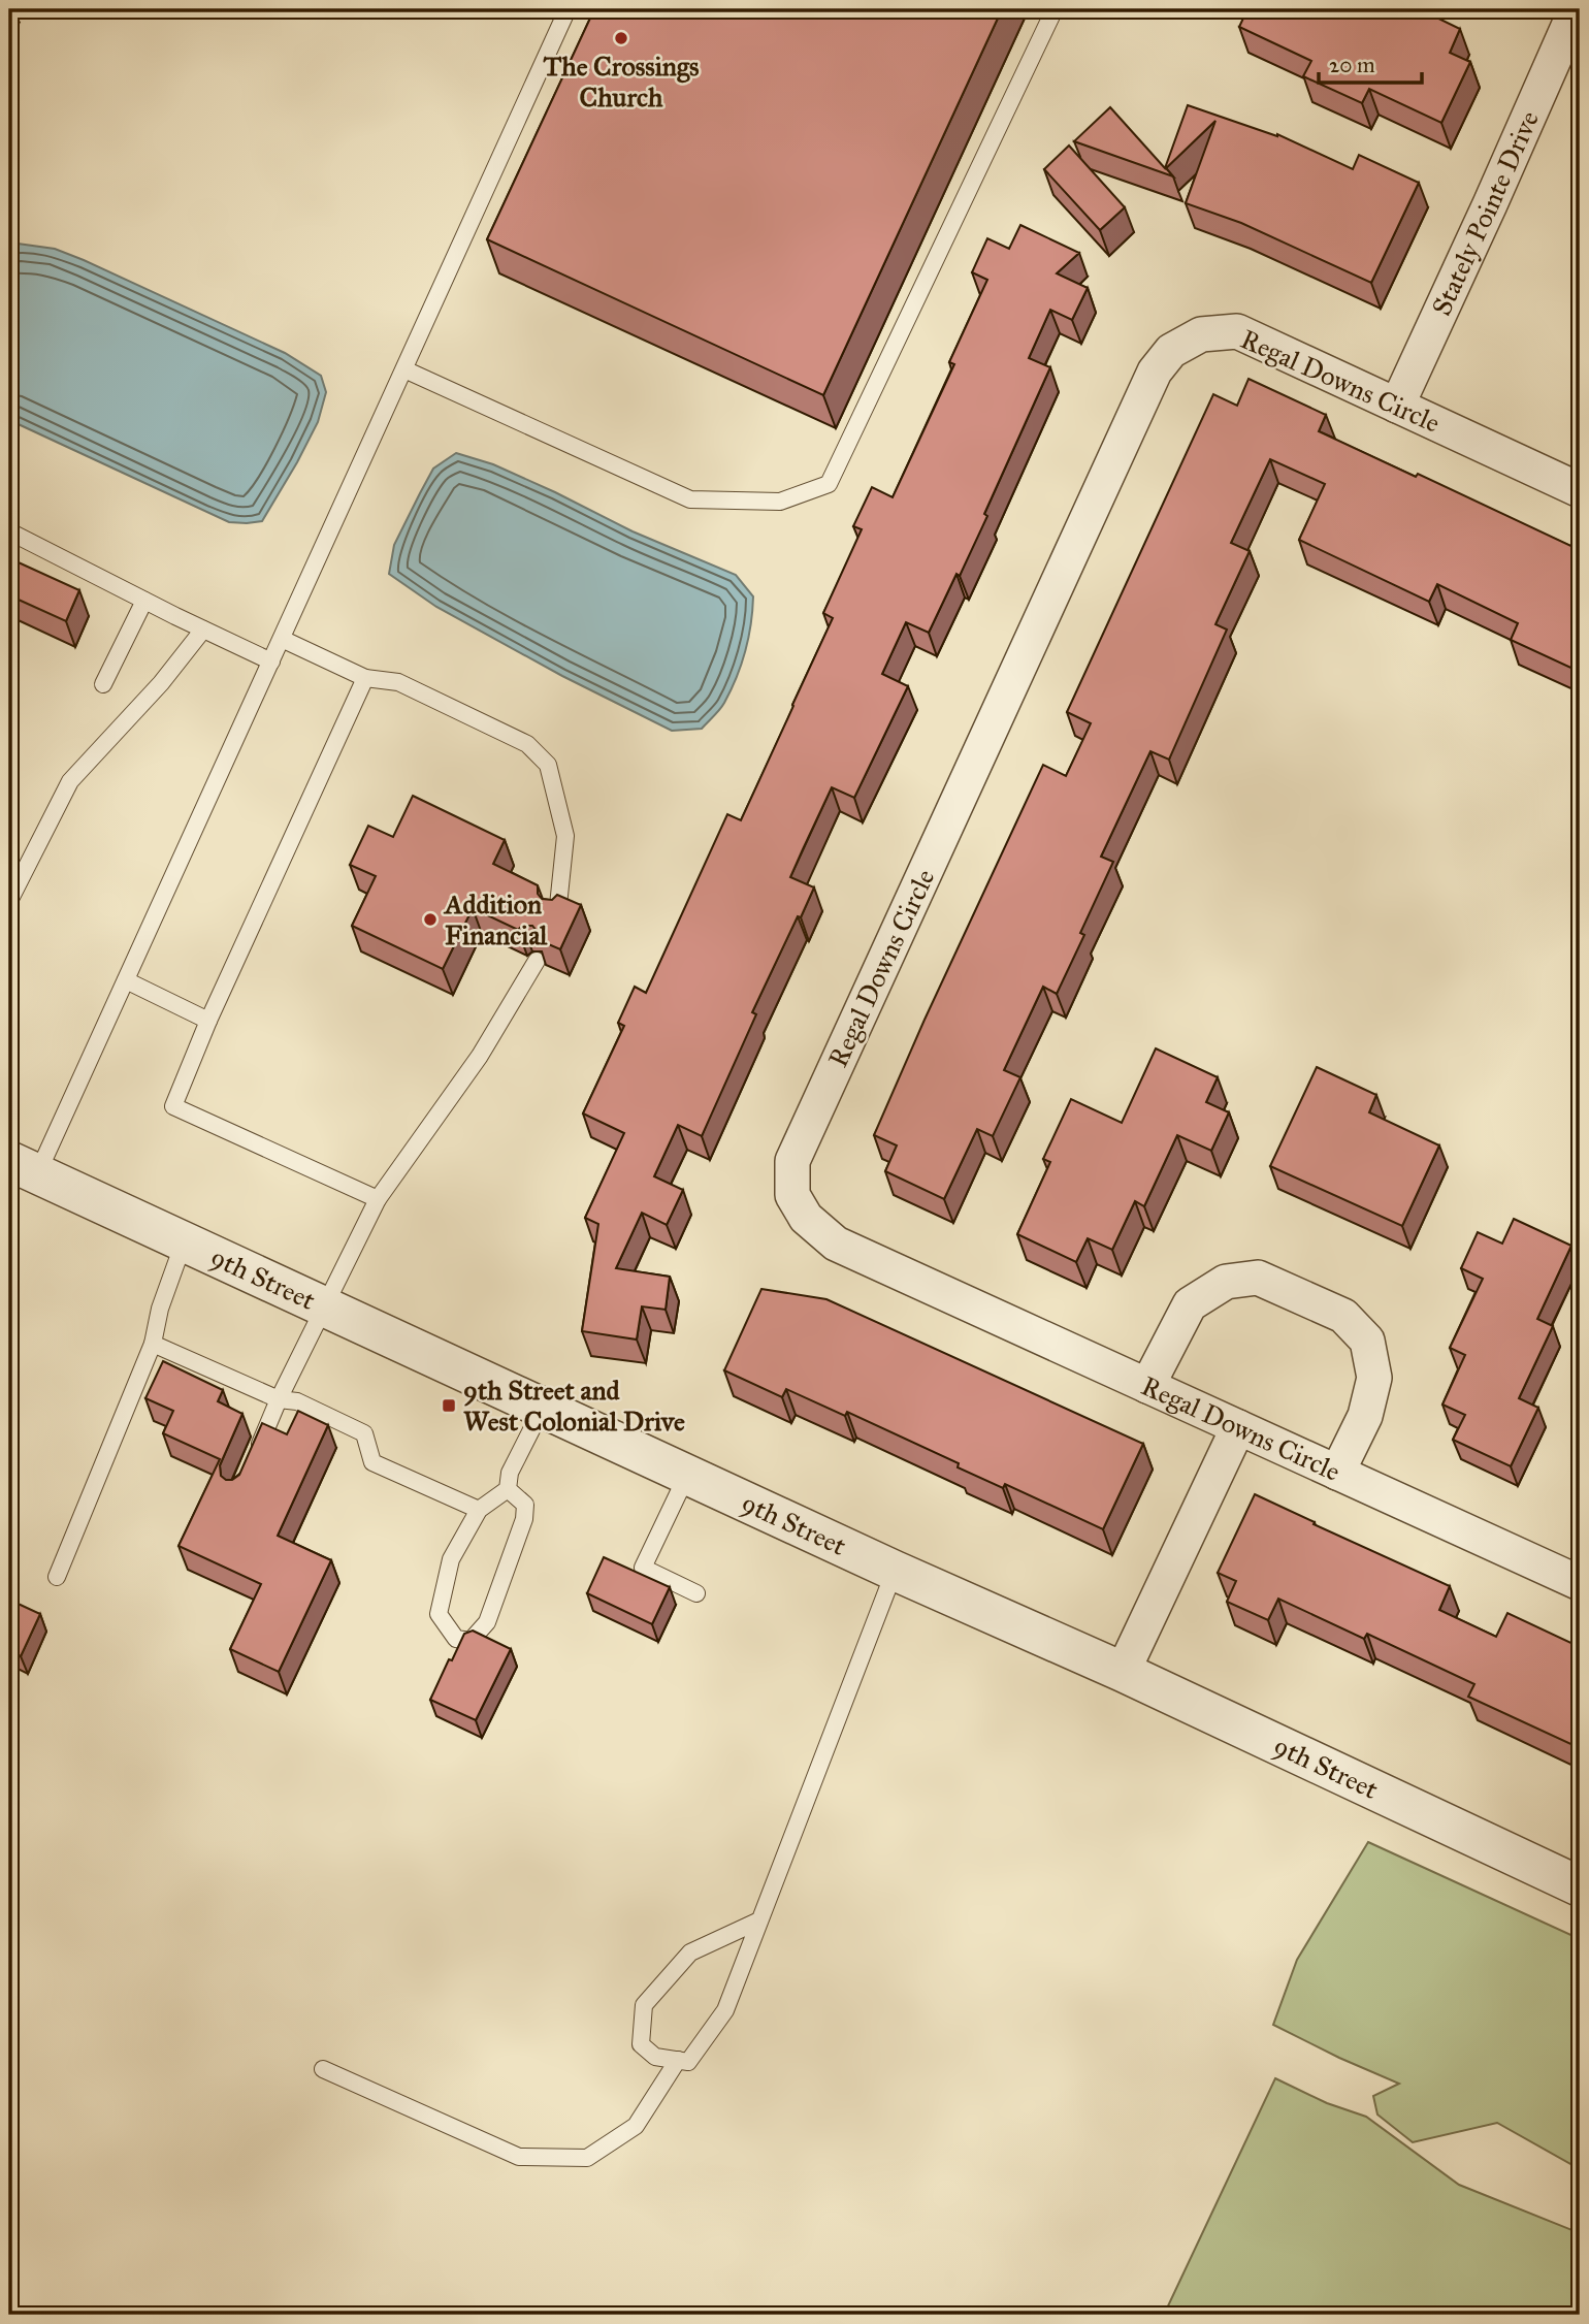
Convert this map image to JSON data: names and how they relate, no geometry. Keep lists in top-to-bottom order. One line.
{"streets":{"street":["Stately Pointe Drive","Regal Downs Circle","9th Street"]},"crossings":[["Stately Pointe Drive","Regal Downs Circle"]],"places":{"other":["The Crossings Church","Addition Financial"],"transit":["9th Street and West Colonial Drive"]},"scale_bar":"20 m"}
